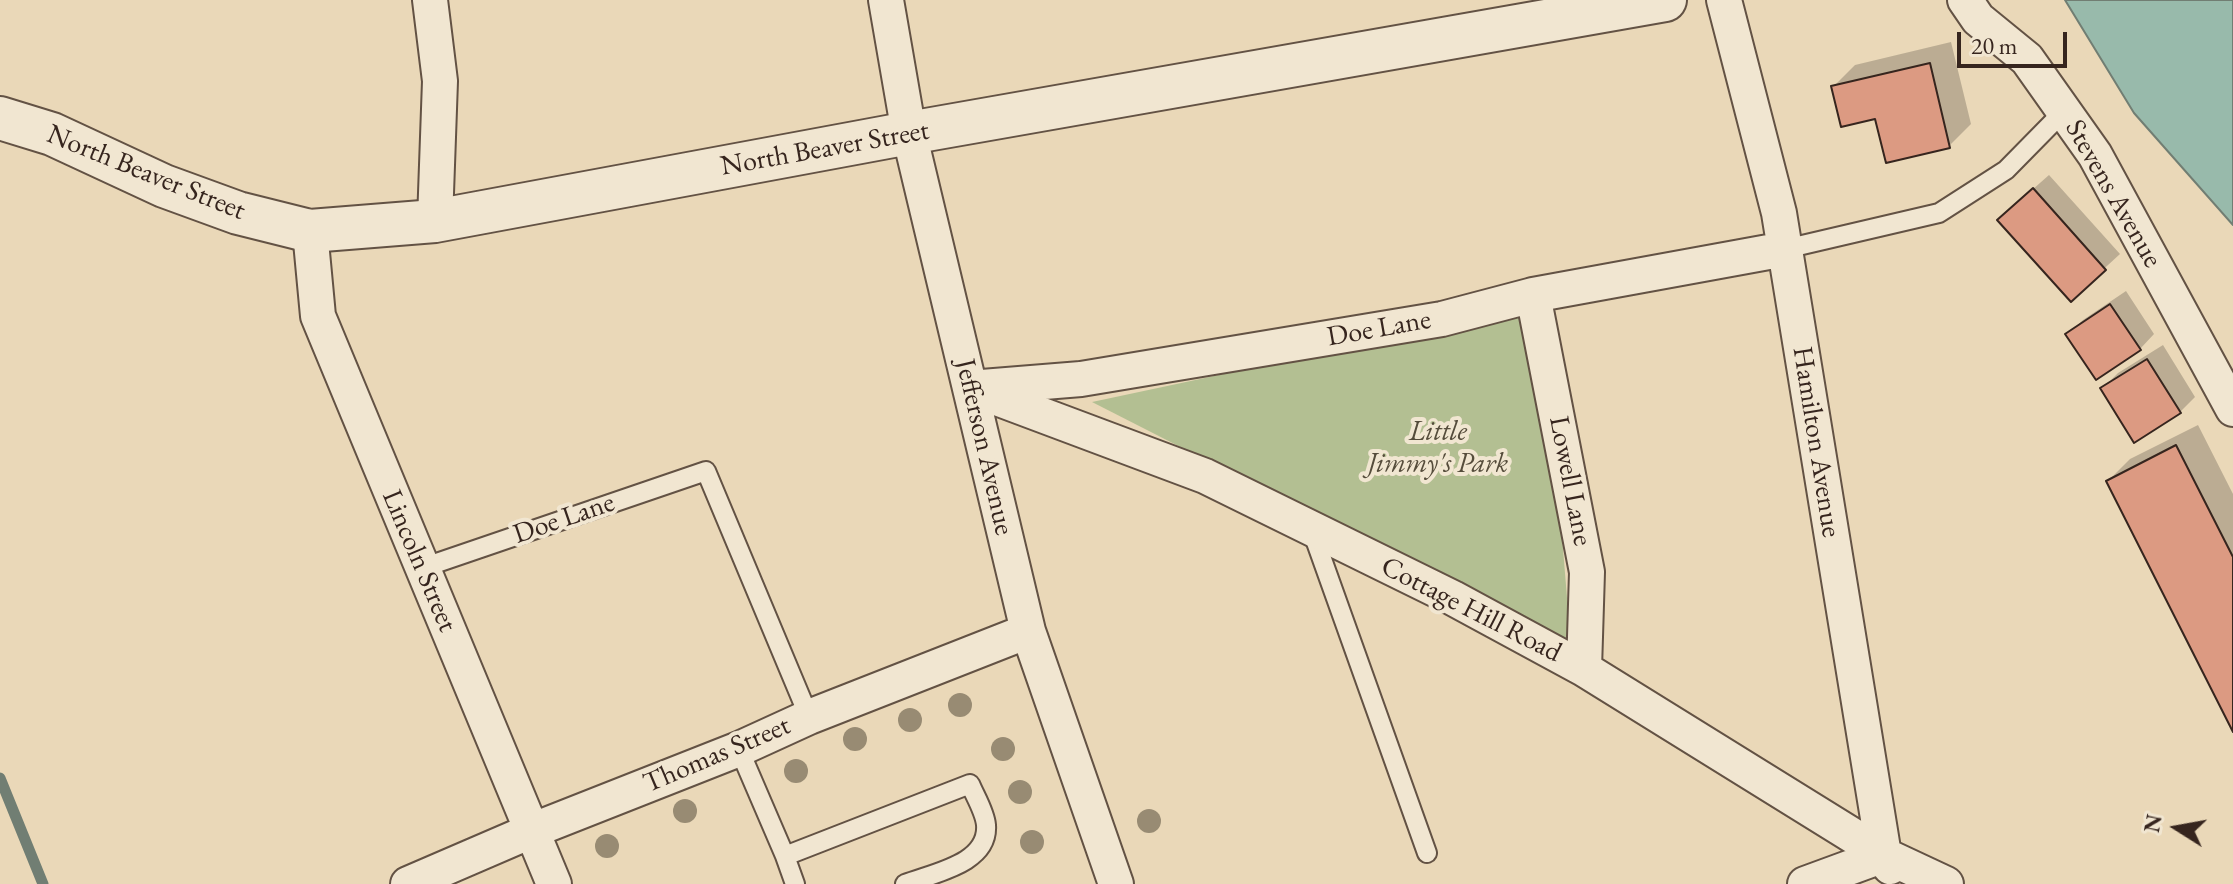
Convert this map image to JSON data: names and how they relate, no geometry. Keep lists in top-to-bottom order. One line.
{"streets":{"street":["North Beaver Street","Stevens Avenue","Doe Lane","Hamilton Avenue","Jefferson Avenue","Lowell Lane","Lincoln Street","Cottage Hill Road","Thomas Street"]},"crossings":[["North Beaver Street","Jefferson Avenue"],["North Beaver Street","Lincoln Street"],["Doe Lane","Hamilton Avenue"],["Doe Lane","Jefferson Avenue"],["Doe Lane","Lowell Lane"],["Doe Lane","Lincoln Street"],["Doe Lane","Cottage Hill Road"],["Doe Lane","Thomas Street"],["Hamilton Avenue","Cottage Hill Road"],["Jefferson Avenue","Cottage Hill Road"],["Jefferson Avenue","Thomas Street"],["Lowell Lane","Cottage Hill Road"],["Lincoln Street","Thomas Street"]],"parks":["Little Jimmy's Park"],"scale_bar":"20 m","north":"left"}
